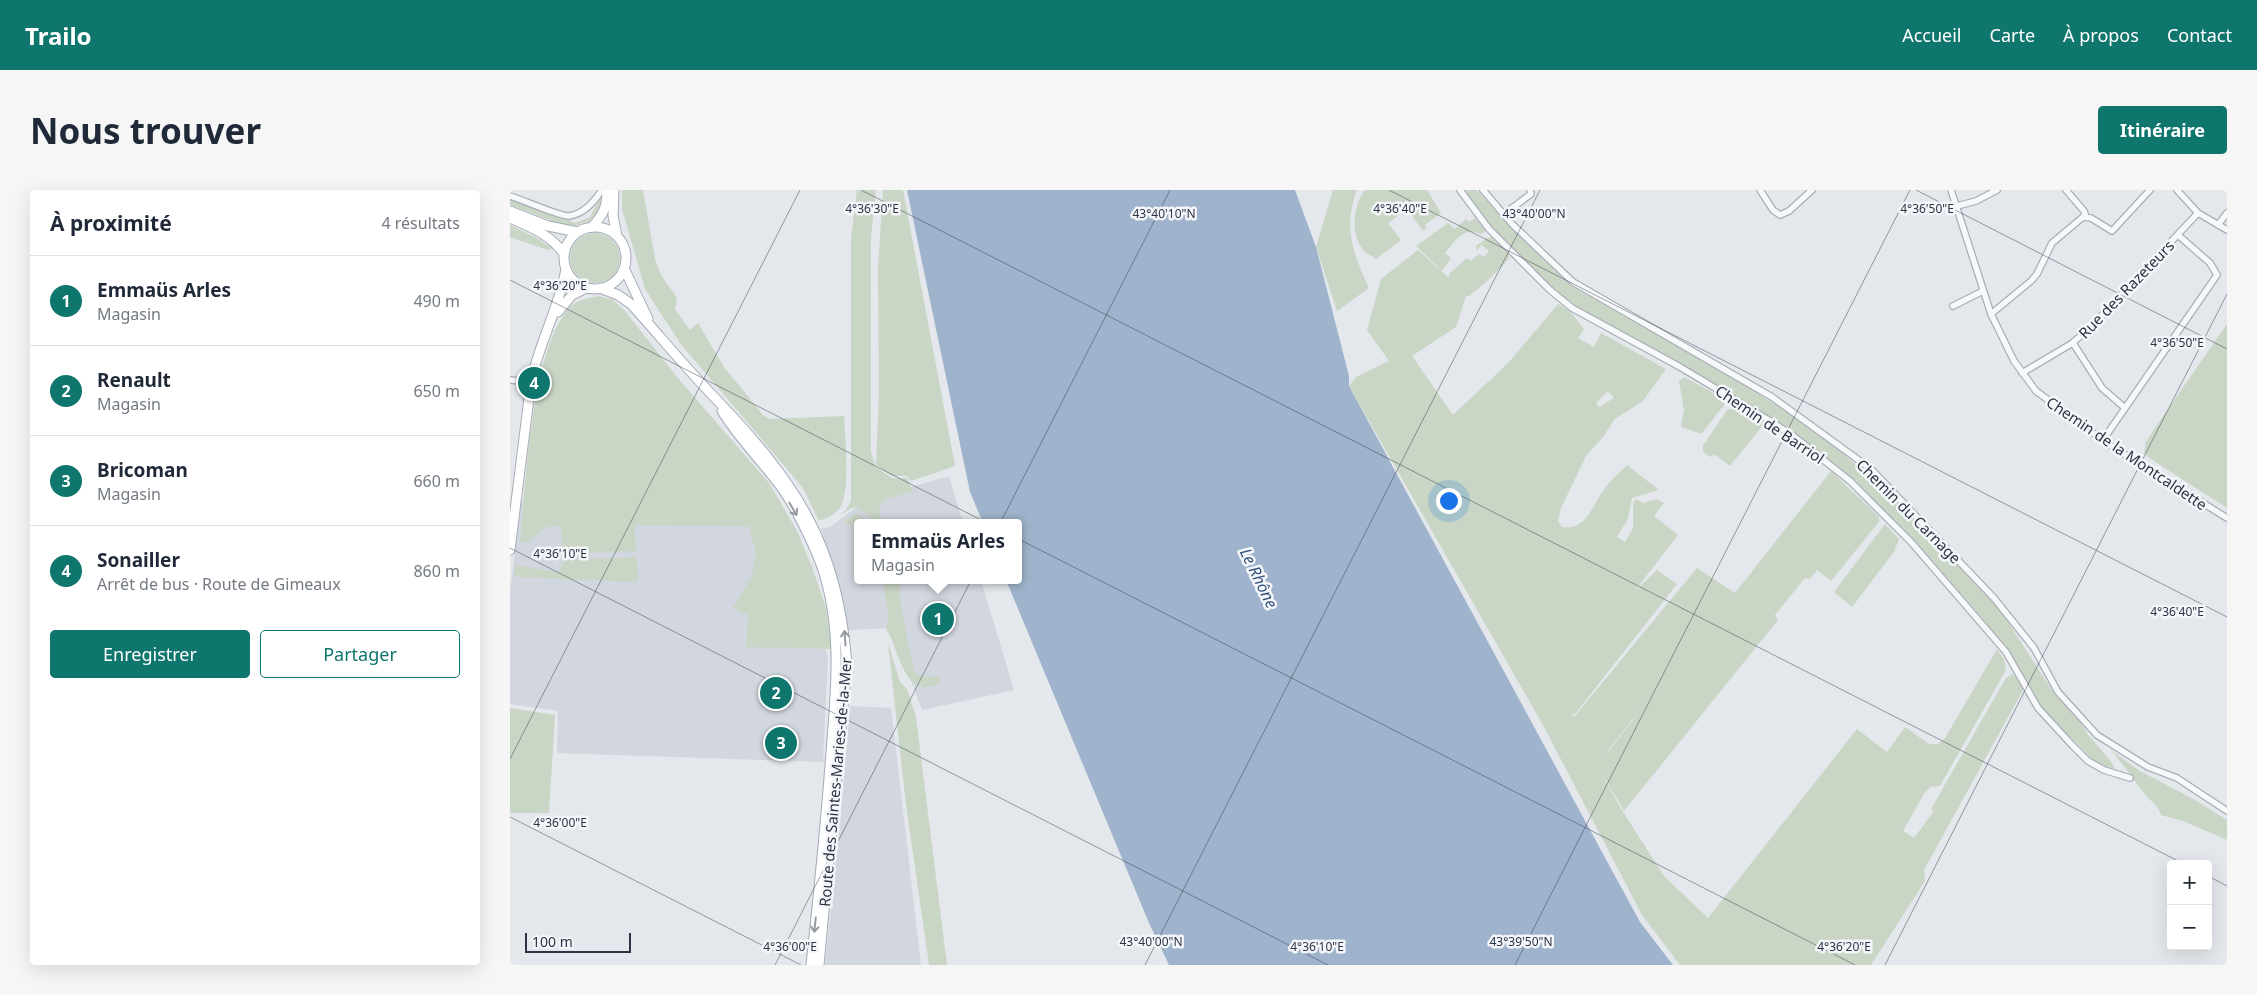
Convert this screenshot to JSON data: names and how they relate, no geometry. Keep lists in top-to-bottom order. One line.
{"streets":{"main road":["Route des Saintes-Maries-de-la-Mer"],"street":["Rue des Razeteurs","Chemin de Barriol","Chemin de la Montcaldette","Chemin du Carnage"]},"crossings":[["Rue des Razeteurs","Chemin de la Montcaldette"]],"water":["Le Rhône"],"scale_bar":"100 m","page":{"header":"Trailo","nav":["Accueil","Carte","À propos","Contact"],"buttons":["Itinéraire",["Enregistrer","Partager"]],"title":"Nous trouver","heading":["À proximité","4 résultats"],"list":[{"mark":"1","name":"Emmaüs Arles","note":"Magasin","value":"490 m"},{"mark":"2","name":"Renault","note":"Magasin","value":"650 m"},{"mark":"3","name":"Bricoman","note":"Magasin","value":"660 m"},{"mark":"4","name":"Sonailler","note":"Arrêt de bus · Route de Gimeaux","value":"860 m"}],"pins":["4","1","2","3"],"popup":["Emmaüs Arles","Magasin"],"map_buttons":["+","−"],"scale":"100 m"},"coordinates":["4°36'30\"E","4°36'40\"E","4°36'50\"E","43°40'10\"N","43°40'00\"N","4°36'20\"E","4°36'10\"E","4°36'00\"E","43°39'50\"N"]}
